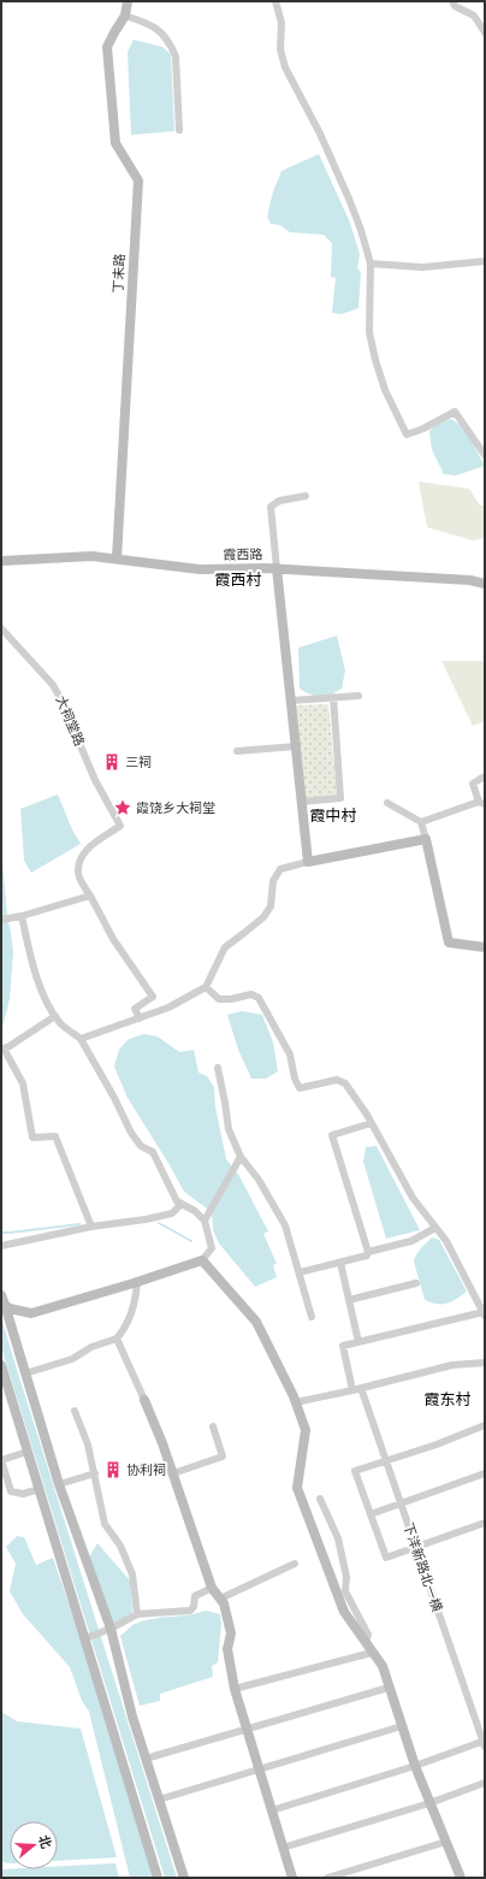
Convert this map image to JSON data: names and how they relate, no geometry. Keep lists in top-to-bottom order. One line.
{"streets":{"street":["丁未路","霞西路","大祠堂路","下洋新路北一横"]},"crossings":[["丁未路","霞西路"]],"districts":["霞西村","霞中村","霞东村"],"places":{"building":["三祠","协利祠"],"place":["霞饶乡大祠堂"]},"north":"right"}
